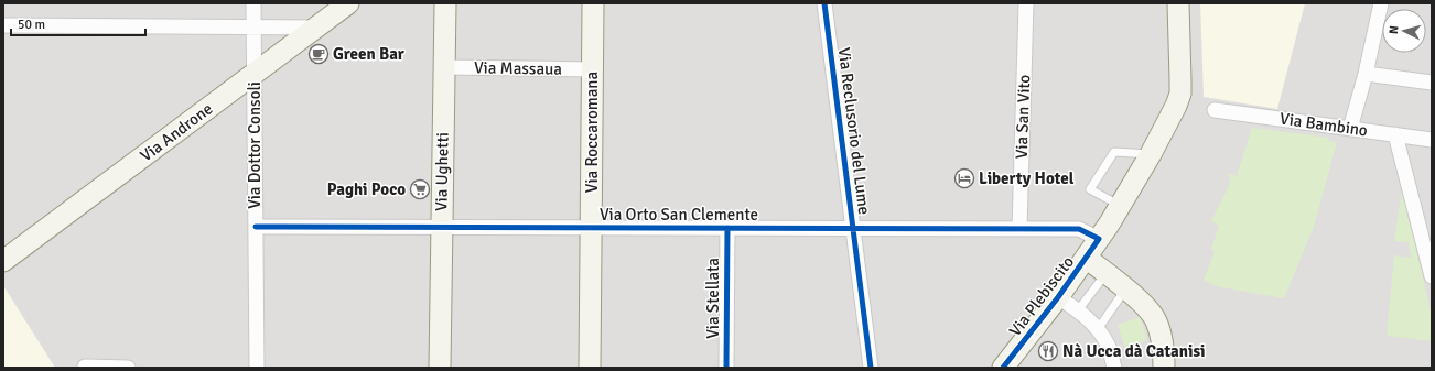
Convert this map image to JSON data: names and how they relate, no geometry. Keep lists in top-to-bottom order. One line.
{"streets":{"street":["Via Massaua","Via San Vito","Via Bambino","Via Reclusorio del Lume","Via Androne","Via Roccaromana","Via Dottor Consoli","Via Ughetti","Via Orto San Clemente","Via Plebiscito","Via Stellata"]},"crossings":[["Via Massaua","Via Roccaromana"],["Via Massaua","Via Ughetti"],["Via San Vito","Via Orto San Clemente"],["Via Reclusorio del Lume","Via Orto San Clemente"],["Via Androne","Via Dottor Consoli"],["Via Roccaromana","Via Orto San Clemente"],["Via Dottor Consoli","Via Orto San Clemente"],["Via Ughetti","Via Orto San Clemente"],["Via Orto San Clemente","Via Plebiscito"],["Via Orto San Clemente","Via Stellata"]],"places":{"cafe":["Green Bar"],"hotel":["Liberty Hotel"],"supermarket":["Paghi Poco"],"restaurant":["Nà Ucca dà Catanisi"]},"scale_bar":"50 m","north":"left"}
